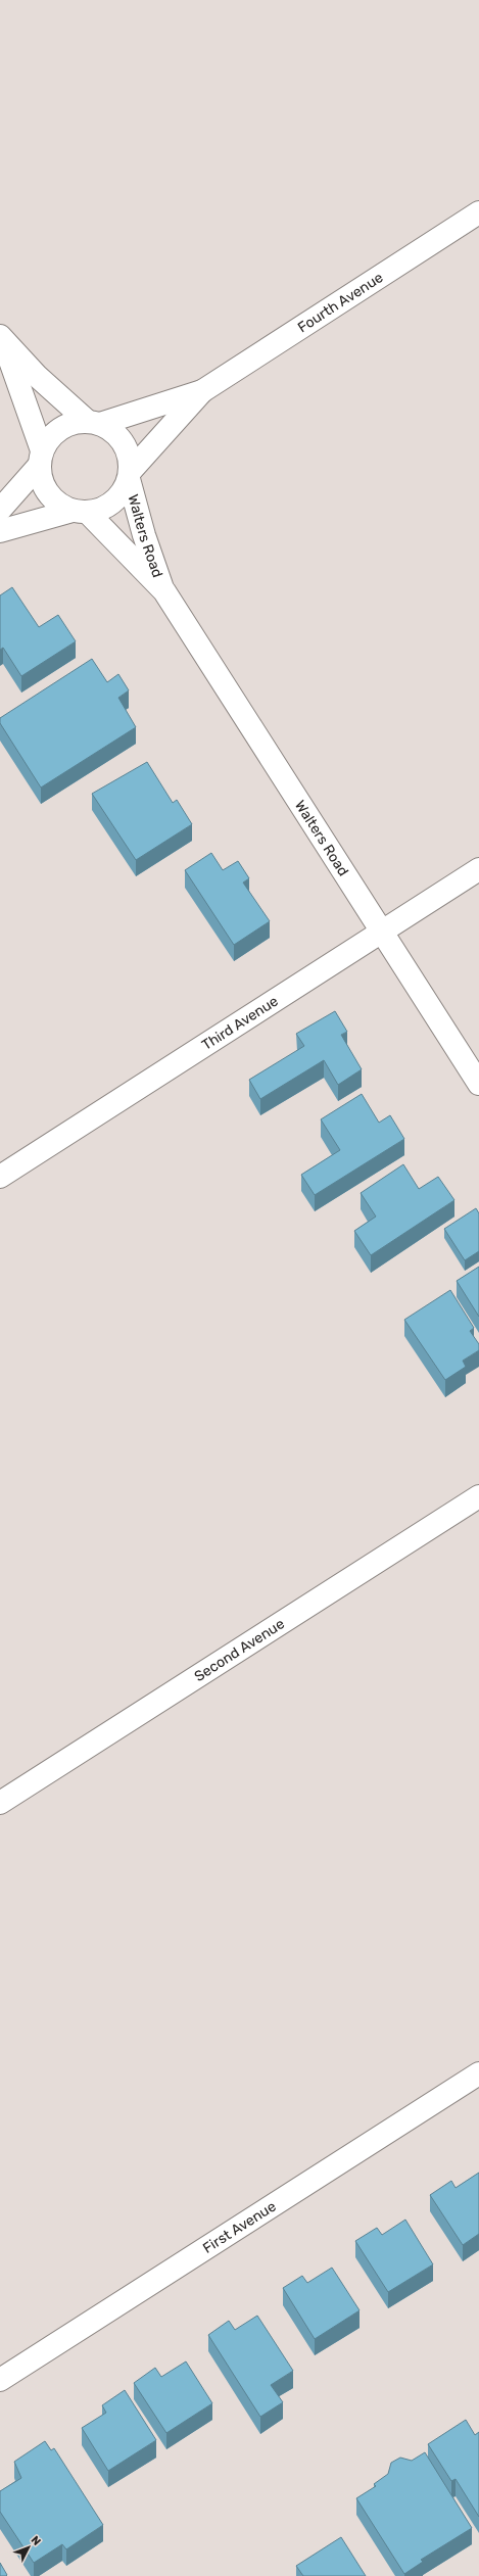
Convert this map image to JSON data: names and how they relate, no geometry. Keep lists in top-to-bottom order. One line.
{"streets":{"street":["Fourth Avenue","Walters Road","Third Avenue","Second Avenue","First Avenue"]},"crossings":[["Fourth Avenue","Walters Road"],["Walters Road","Third Avenue"]],"north":"top right"}
